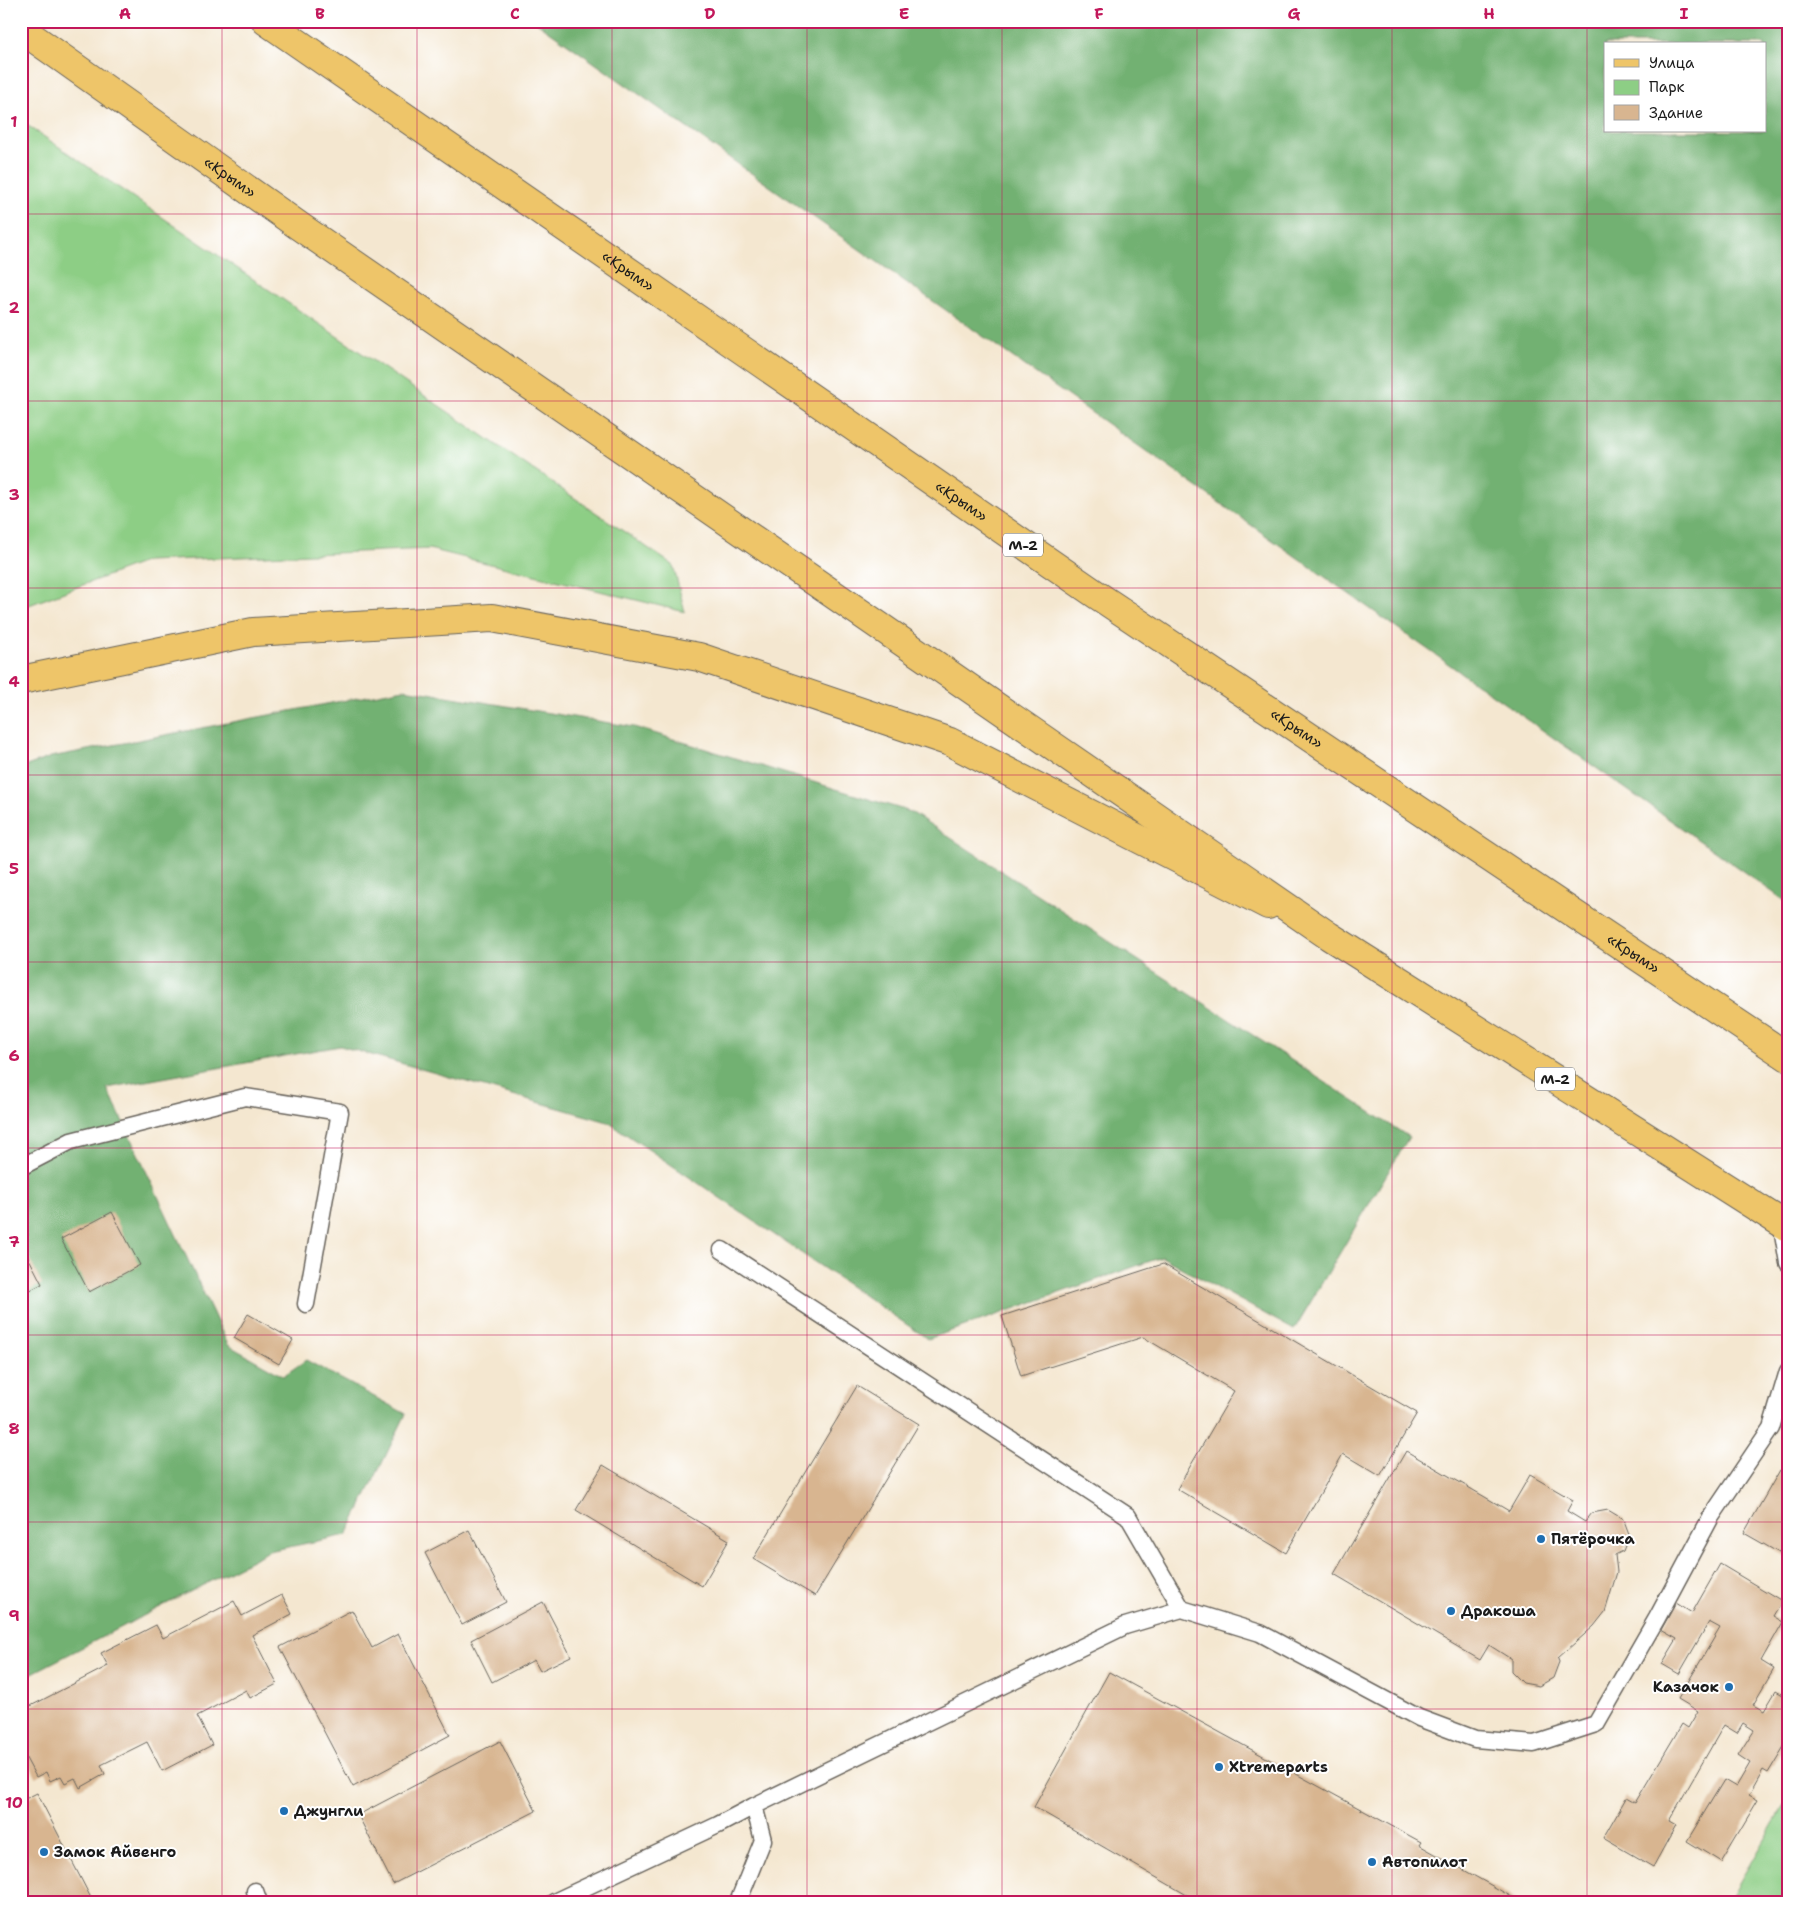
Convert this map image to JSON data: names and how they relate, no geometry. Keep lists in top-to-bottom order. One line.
{"streets":{"main road":["«Крым»","М-2"]},"crossings":[["«Крым»","М-2"]],"places":["Пятёрочка","Дракоша","Казачок","Xtremeparts","Джунгли","Замок Айвенго","Автопилот"],"legend":["Улица","Парк","Здание"],"grid":{"columns":["A","B","C","D","E","F","G","H","I"],"rows":["1","2","3","4","5","6","7","8","9","10"]}}
